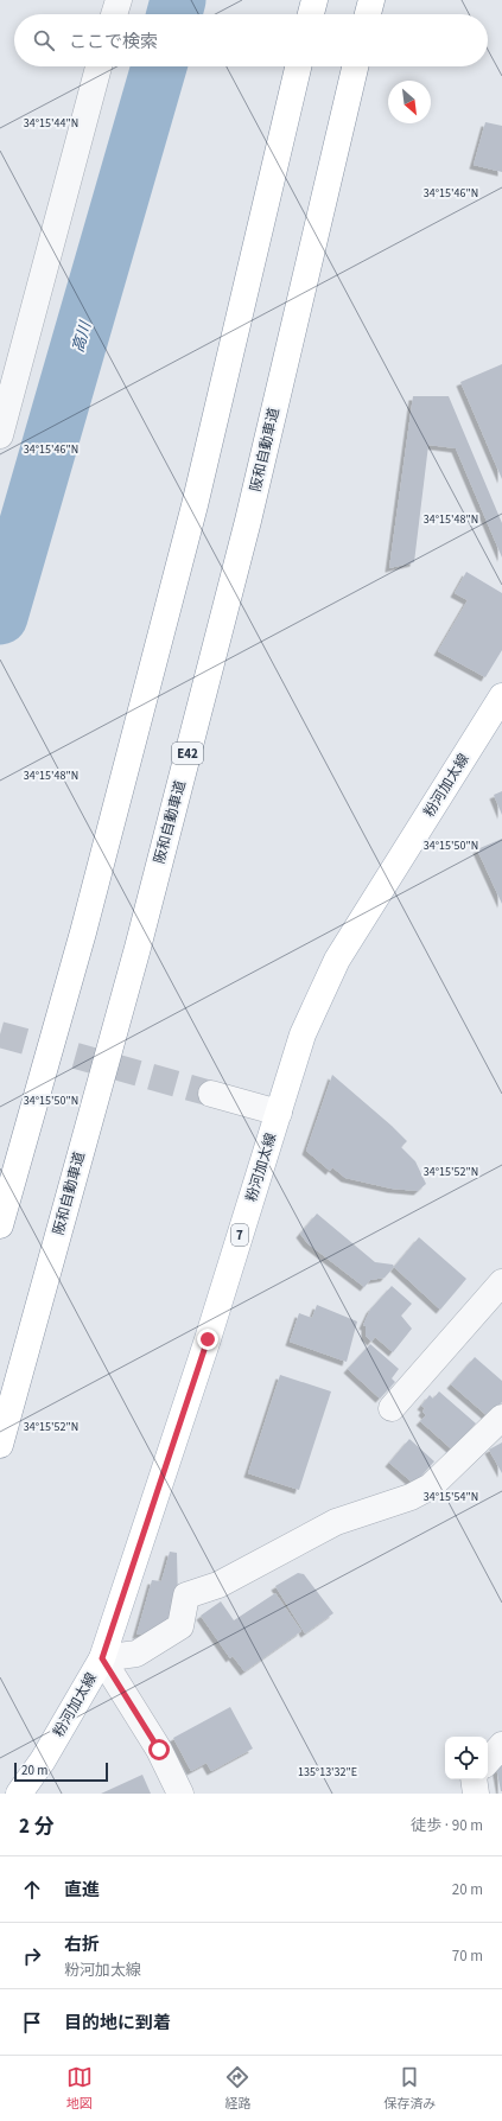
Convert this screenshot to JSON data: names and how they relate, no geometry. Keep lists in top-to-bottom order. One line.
{"streets":{"main road":["阪和自動車道","E42","粉河加太線","7"]},"water":["高川"],"scale_bar":"20 m","north":"bottom right","page":{"search":"ここで検索","scale":"20 m","heading":["2 分","徒歩 · 90 m"],"list":[["直進","20 m"],["右折","粉河加太線","70 m"],"目的地に到着"],"nav":["地図","経路","保存済み"]},"coordinates":["34°15'44\"N","34°15'46\"N","34°15'48\"N","34°15'50\"N","34°15'52\"N","34°15'54\"N","135°13'32\"E"]}
